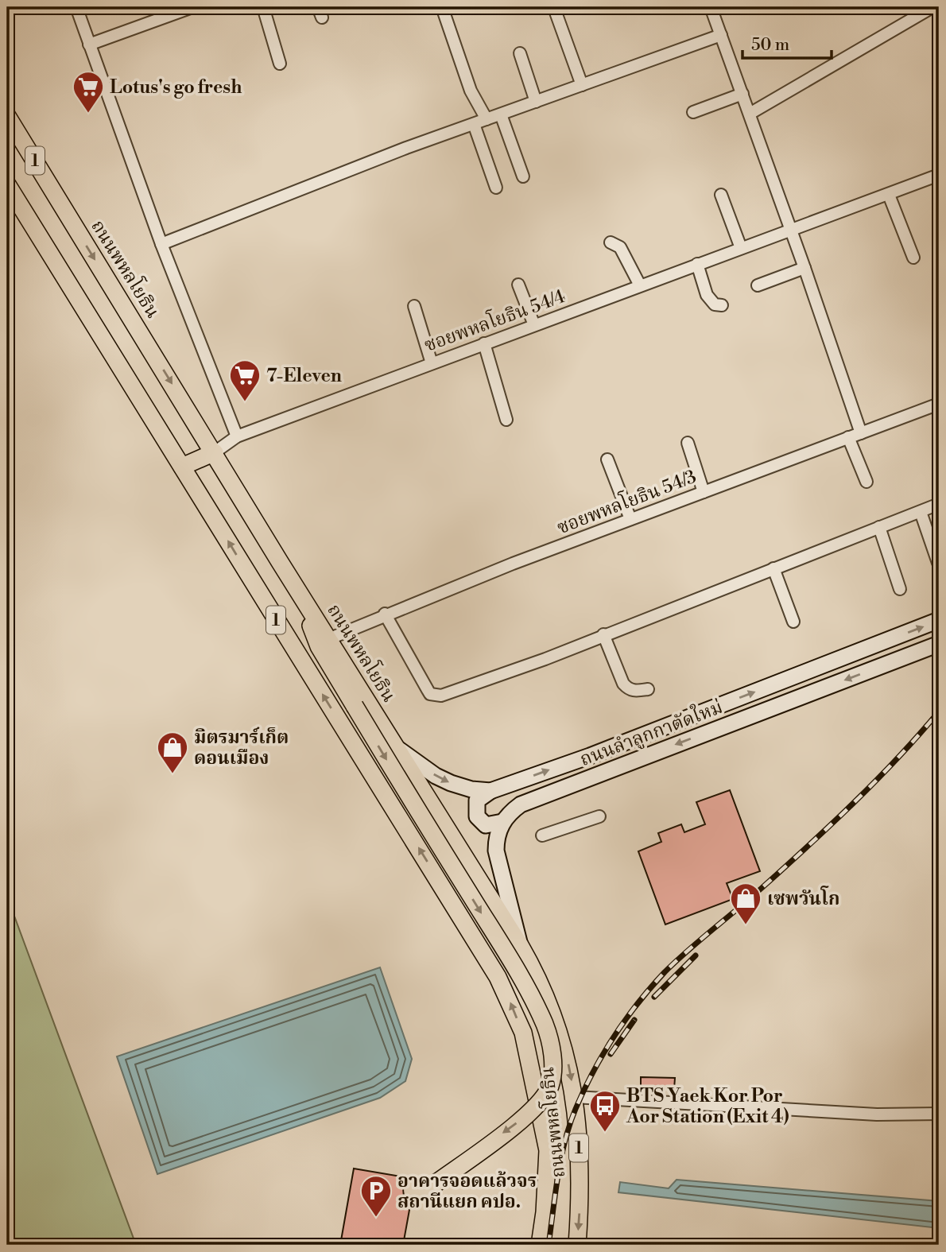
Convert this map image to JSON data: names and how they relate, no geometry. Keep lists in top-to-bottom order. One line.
{"streets":{"main road":["1","ถนนพหลโยธิน","ถนนลำลูกกาตัดใหม่"],"street":["ซอยพหลโยธิน 54/4","ซอยพหลโยธิน 54/3"]},"crossings":[["ถนนพหลโยธิน","ซอยพหลโยธิน 54/4"],["ถนนพหลโยธิน","ซอยพหลโยธิน 54/3"],["ถนนพหลโยธิน","ถนนลำลูกกาตัดใหม่"]],"places":{"supermarket":["Lotus's go fresh","7-Eleven"],"shop":["มิตรมาร์เก็ต ดอนเมือง","เซพวันโก"],"bus stop":["BTS Yaek Kor Por Aor Station (Exit 4)"],"parking":["อาคารจอดแล้วจร สถานีแยก คปอ."]},"scale_bar":"50 m"}
